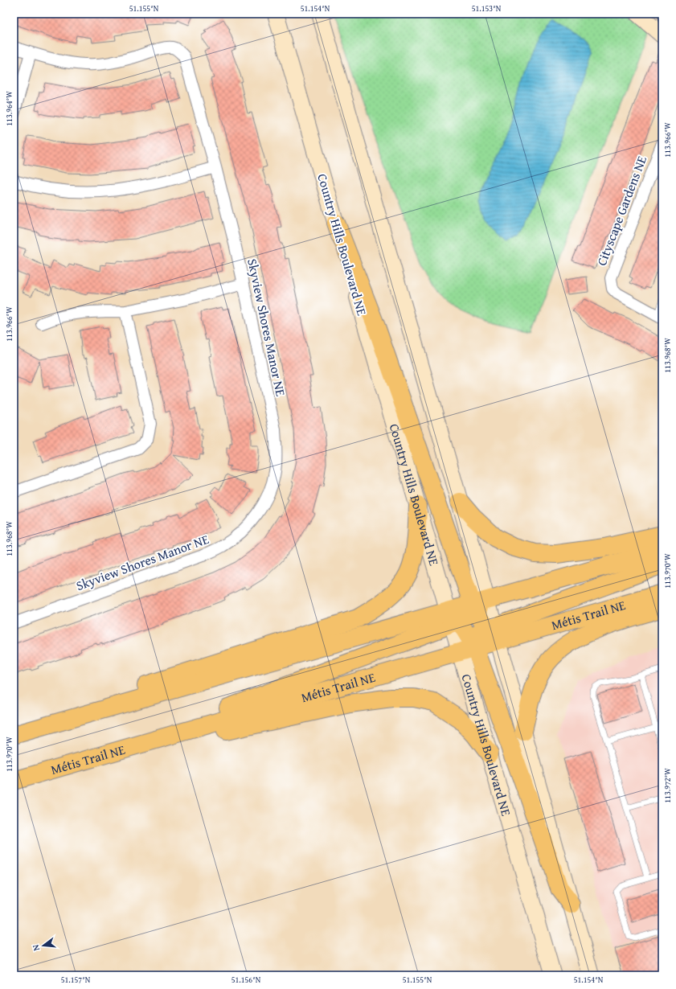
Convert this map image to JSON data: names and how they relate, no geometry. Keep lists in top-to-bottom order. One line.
{"streets":{"main road":["Country Hills Boulevard NE","Métis Trail NE"],"street":["Cityscape Gardens NE","Skyview Shores Manor NE"]},"crossings":[["Country Hills Boulevard NE","Métis Trail NE"]],"north":"left","coordinates":["51.155°N","51.154°N","51.153°N","113.964°W","113.966°W","113.968°W","113.970°W","113.972°W","51.157°N","51.156°N"]}
